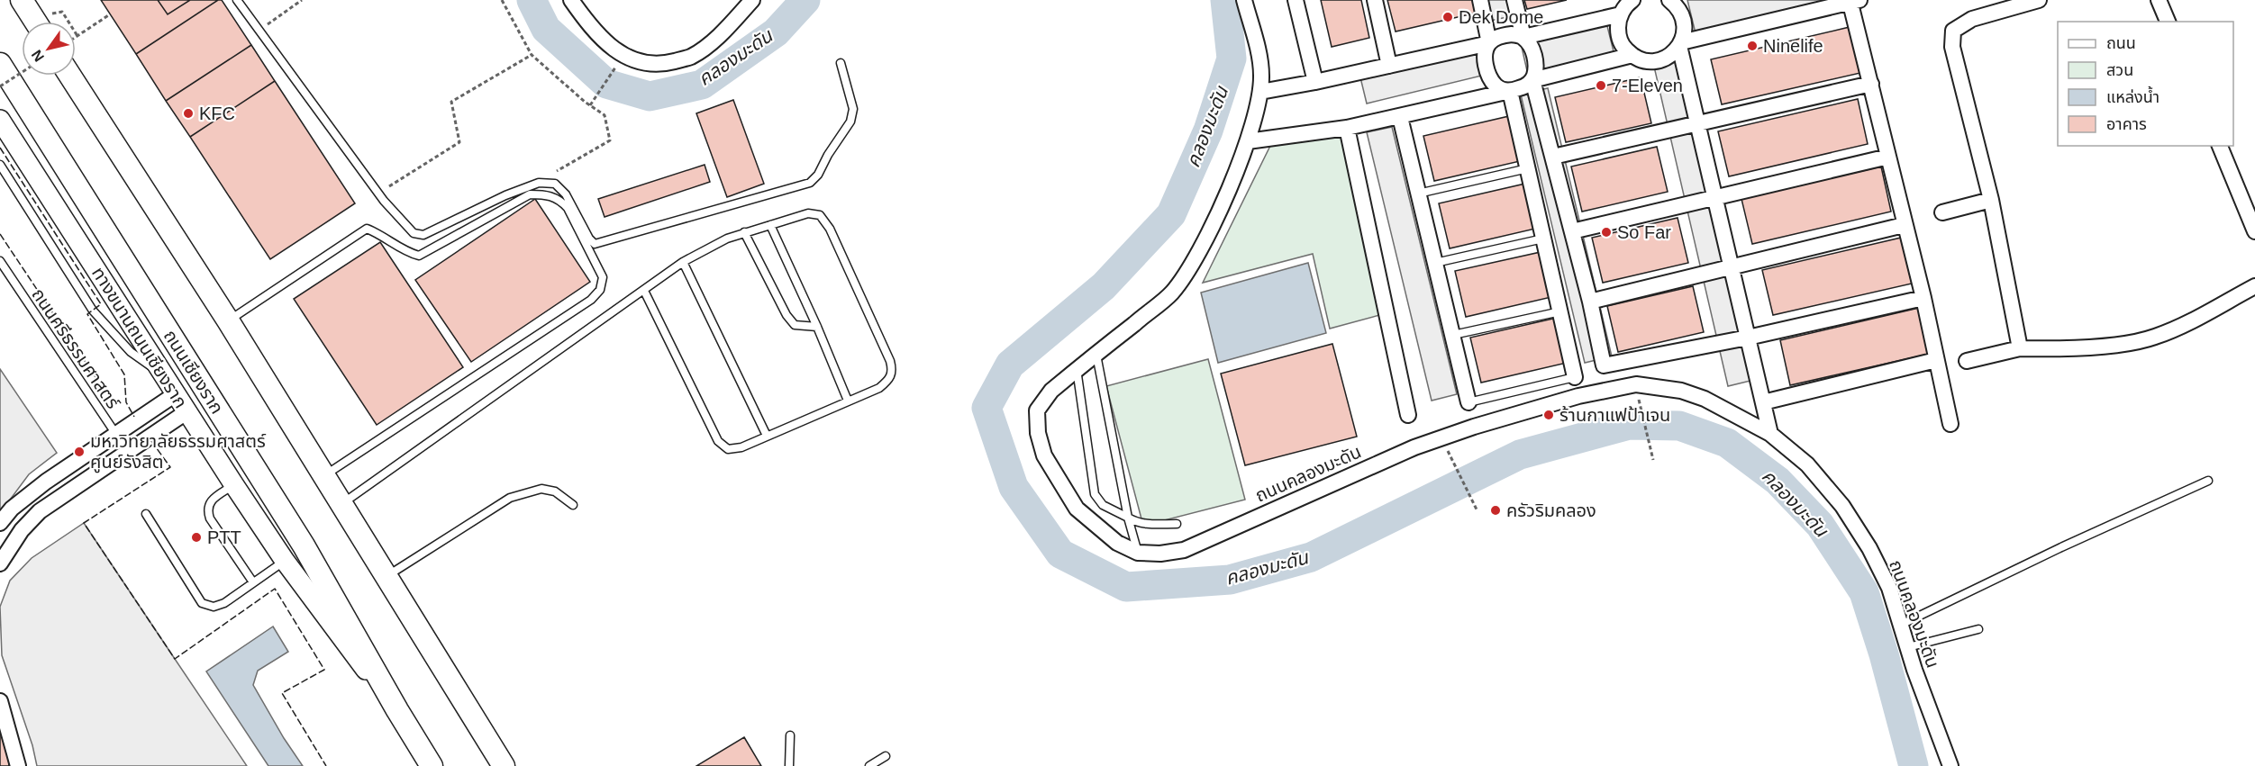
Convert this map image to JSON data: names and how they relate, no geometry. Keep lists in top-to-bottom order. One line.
{"streets":{"main road":["ถนนเชียงราก"],"street":["ทางขนานถนนเชียงราก","ถนนคลองมะดัน"],"lane":["ถนนศรีธรรมศาสตร์"]},"crossings":[["ทางขนานถนนเชียงราก","ถนนเชียงราก"]],"water":["คลองมะดัน"],"places":["Dek Dome","Ninelife","7-Eleven","KFC","So Far","ร้านกาแฟป้าเจน","มหาวิทยาลัยธรรมศาสตร์ ศูนย์รังสิต","ครัวริมคลอง","PTT"],"legend":["ถนน","สวน","แหล่งน้ำ","อาคาร"],"north":"bottom left"}
